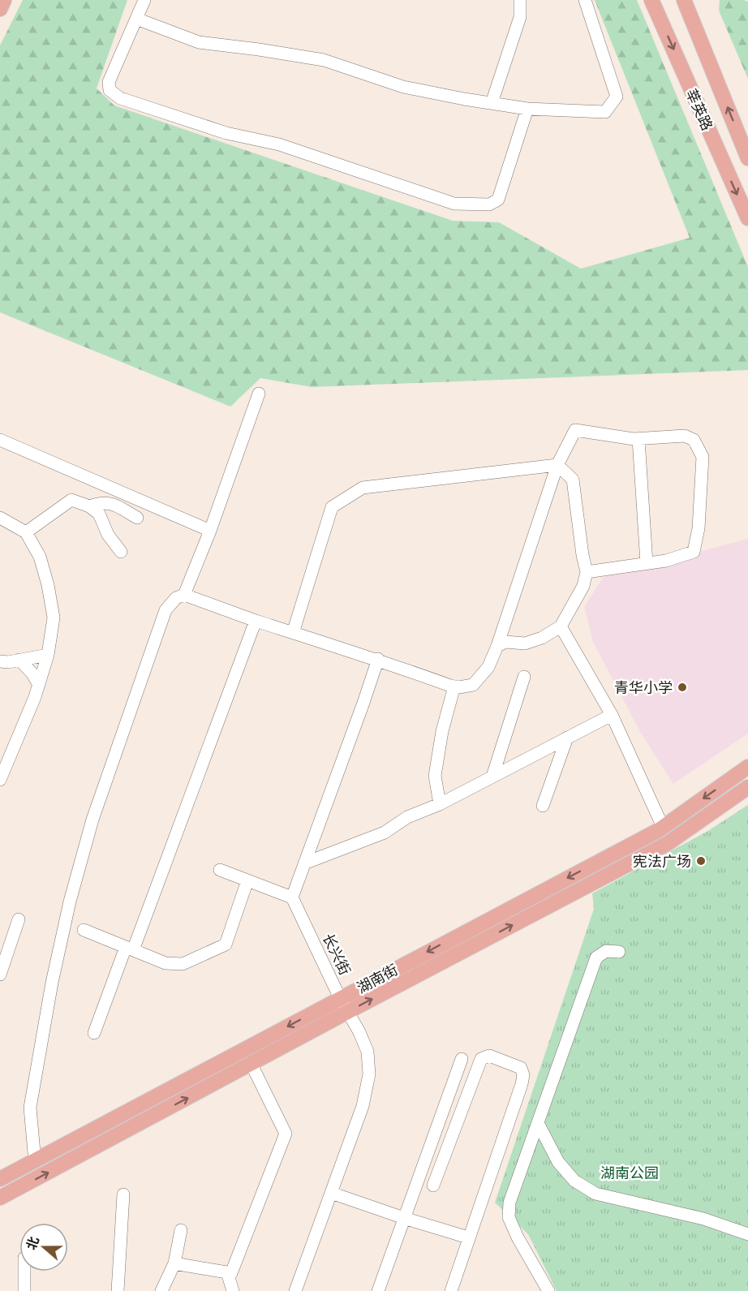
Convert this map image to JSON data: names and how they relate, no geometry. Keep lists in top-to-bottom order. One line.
{"streets":{"main road":["莘英路","湖南街"],"street":["长兴街"]},"crossings":[["长兴街","湖南街"]],"parks":["湖南公园"],"places":["青华小学","宪法广场"],"north":"left"}
